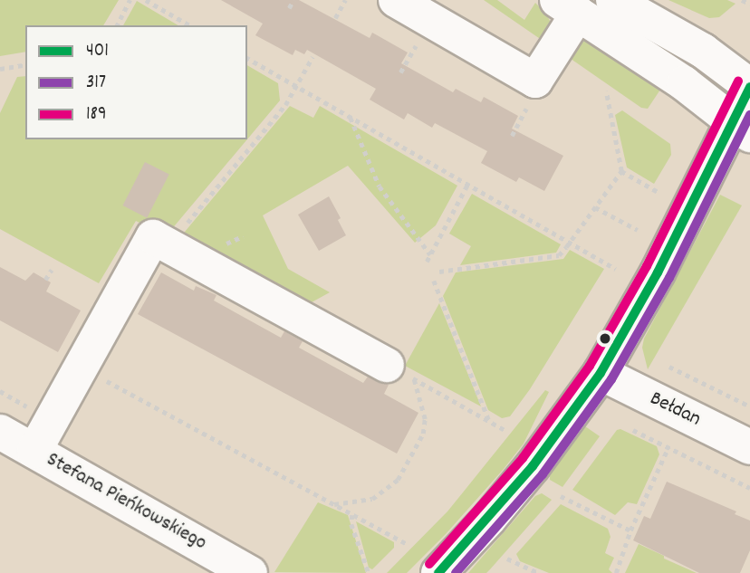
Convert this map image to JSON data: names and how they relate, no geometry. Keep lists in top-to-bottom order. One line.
{"streets":{"street":["Bełdan","Stefana Pieńkowskiego"]},"lines":["transit line 189","transit line 401","transit line 317"],"legend":["401","317","189"]}
